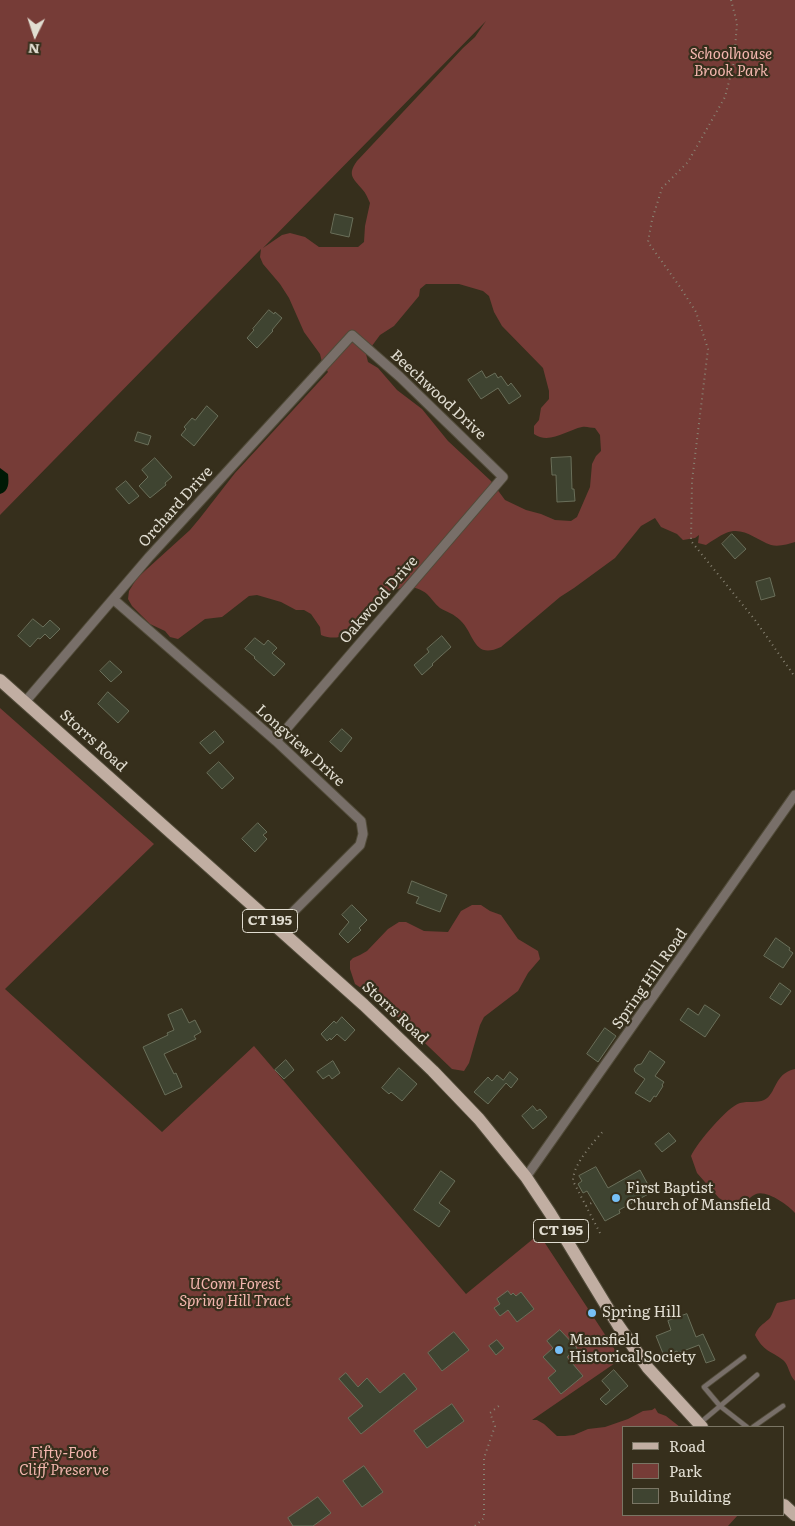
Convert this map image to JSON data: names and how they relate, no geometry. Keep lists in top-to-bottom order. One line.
{"streets":{"main road":["Storrs Road","CT 195"],"street":["Beechwood Drive","Orchard Drive","Oakwood Drive","Longview Drive","Spring Hill Road"]},"crossings":[["Beechwood Drive","Orchard Drive"],["Beechwood Drive","Oakwood Drive"],["Orchard Drive","Storrs Road"],["Orchard Drive","Longview Drive"],["Oakwood Drive","Longview Drive"],["Storrs Road","Longview Drive"],["Storrs Road","Spring Hill Road"]],"parks":["Schoolhouse Brook Park","UConn Forest Spring Hill Tract","Fifty-Foot Cliff Preserve"],"places":["First Baptist Church of Mansfield","Spring Hill","Mansfield Historical Society"],"legend":["Road","Park","Building"],"north":"bottom"}
